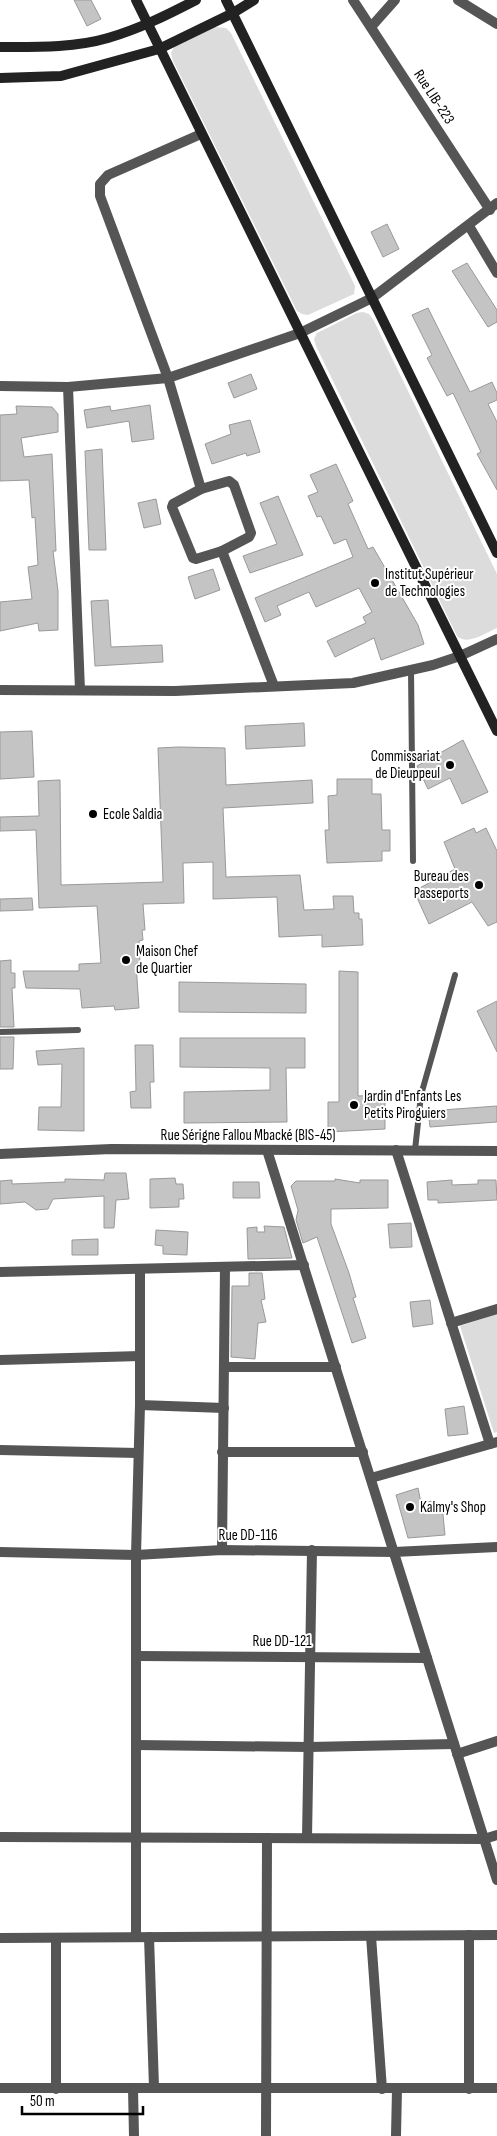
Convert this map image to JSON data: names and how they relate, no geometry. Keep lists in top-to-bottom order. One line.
{"streets":{"street":["Rue LIB-223","Rue Sérigne Fallou Mbacké (BIS-45)","Rue DD-116","Rue DD-121"]},"places":["Institut Supérieur de Technologies","Commissariat de Dieuppeul","Ecole Saldia","Bureau des Passeports","Maison Chef de Quartier","Jardin d'Enfants Les Petits Piroguiers","Kalmy's Shop"],"scale_bar":"50 m"}
